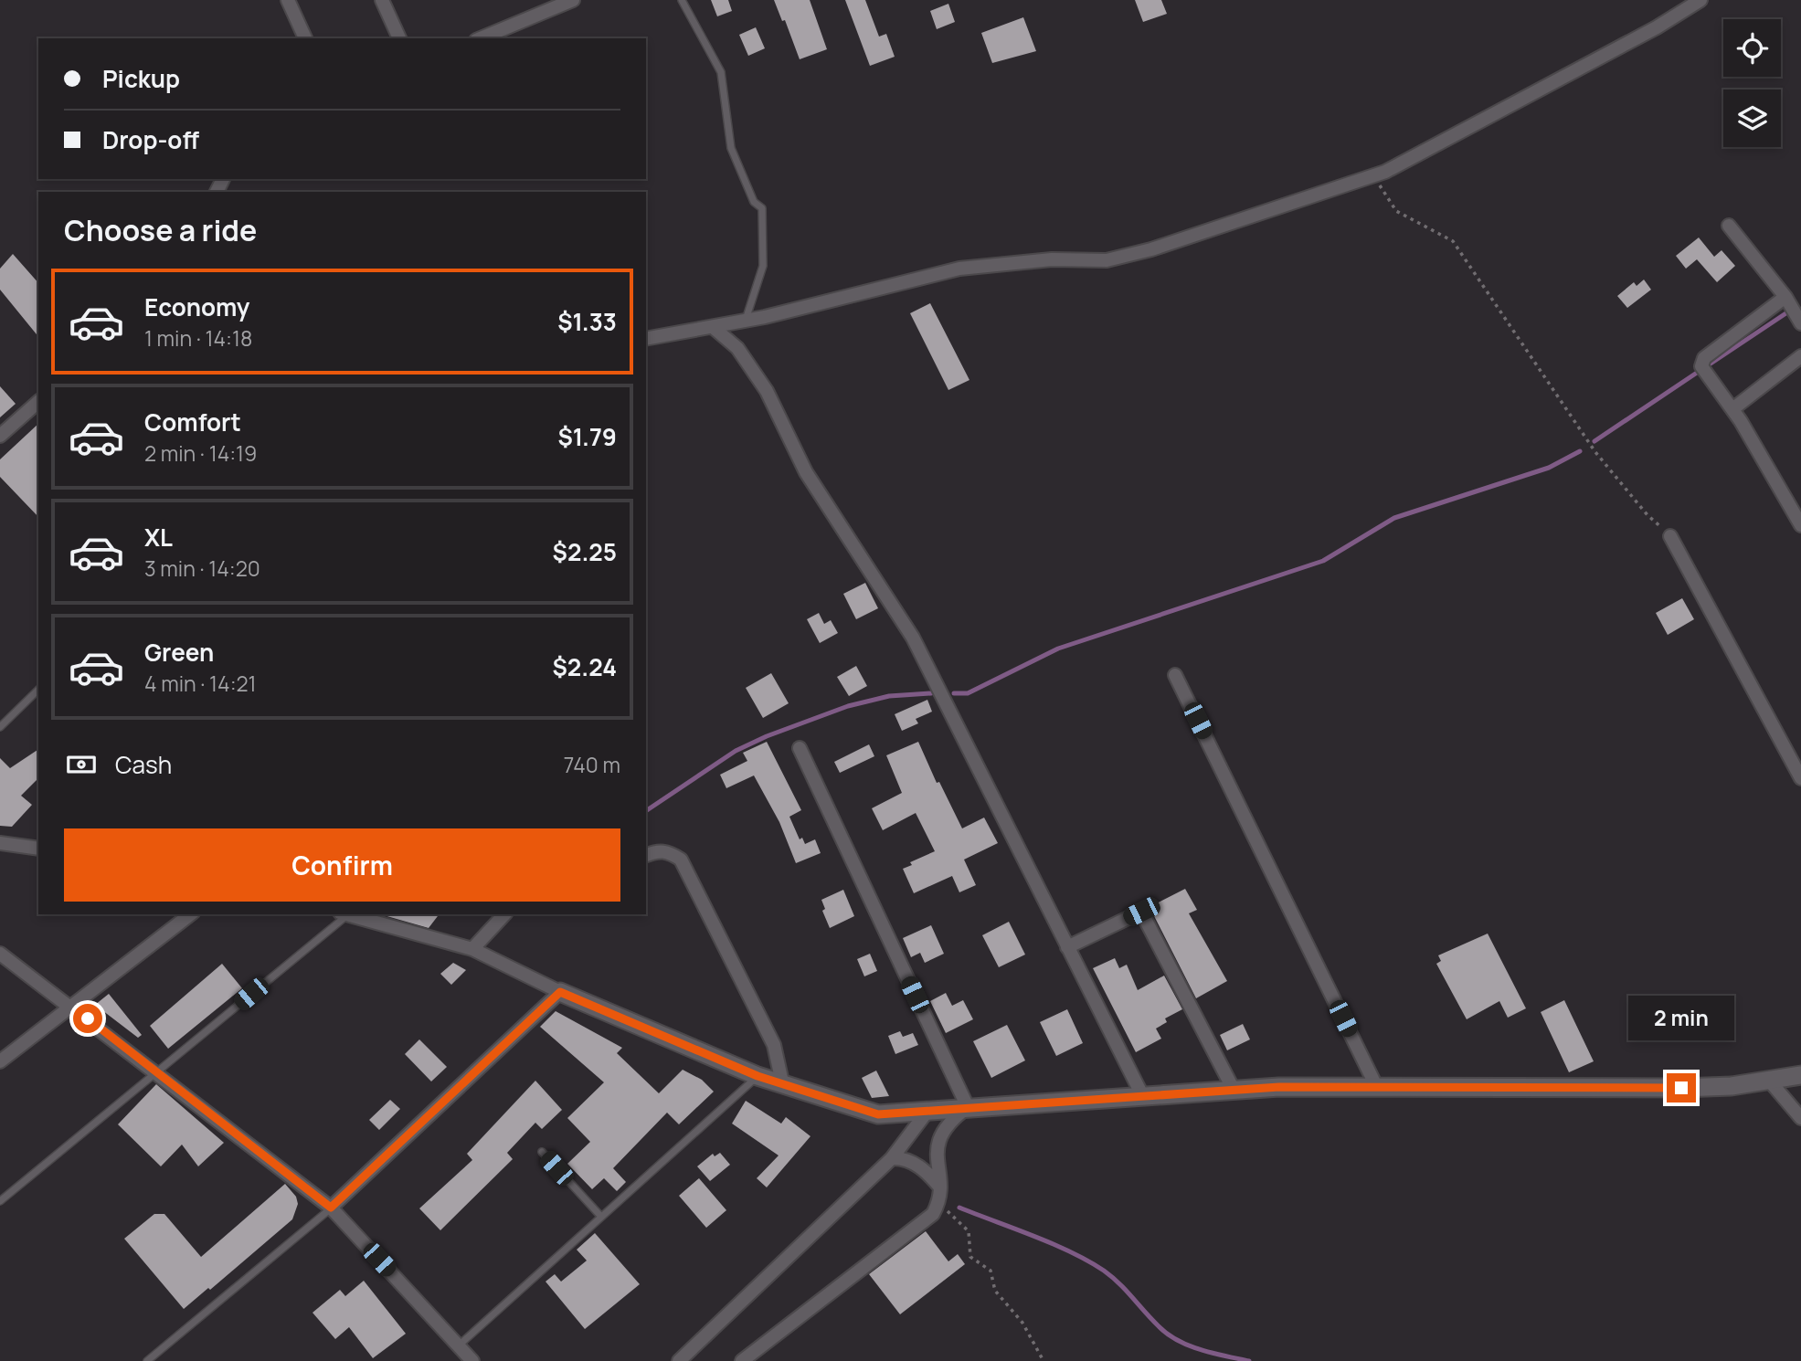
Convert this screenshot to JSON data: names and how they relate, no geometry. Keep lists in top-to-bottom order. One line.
{"page":{"banner":["Pickup","Drop-off"],"heading":"Choose a ride","list":[{"name":"Economy","note":"1 min · 14:18","value":"$1.33"},{"name":"Comfort","note":"2 min · 14:19","value":"$1.79"},{"name":"XL","note":"3 min · 14:20","value":"$2.25"},{"name":"Green","note":"4 min · 14:21","value":"$2.24"}],"pay":["Cash","740 m"],"buttons":"Confirm","bubble":"2 min"}}
